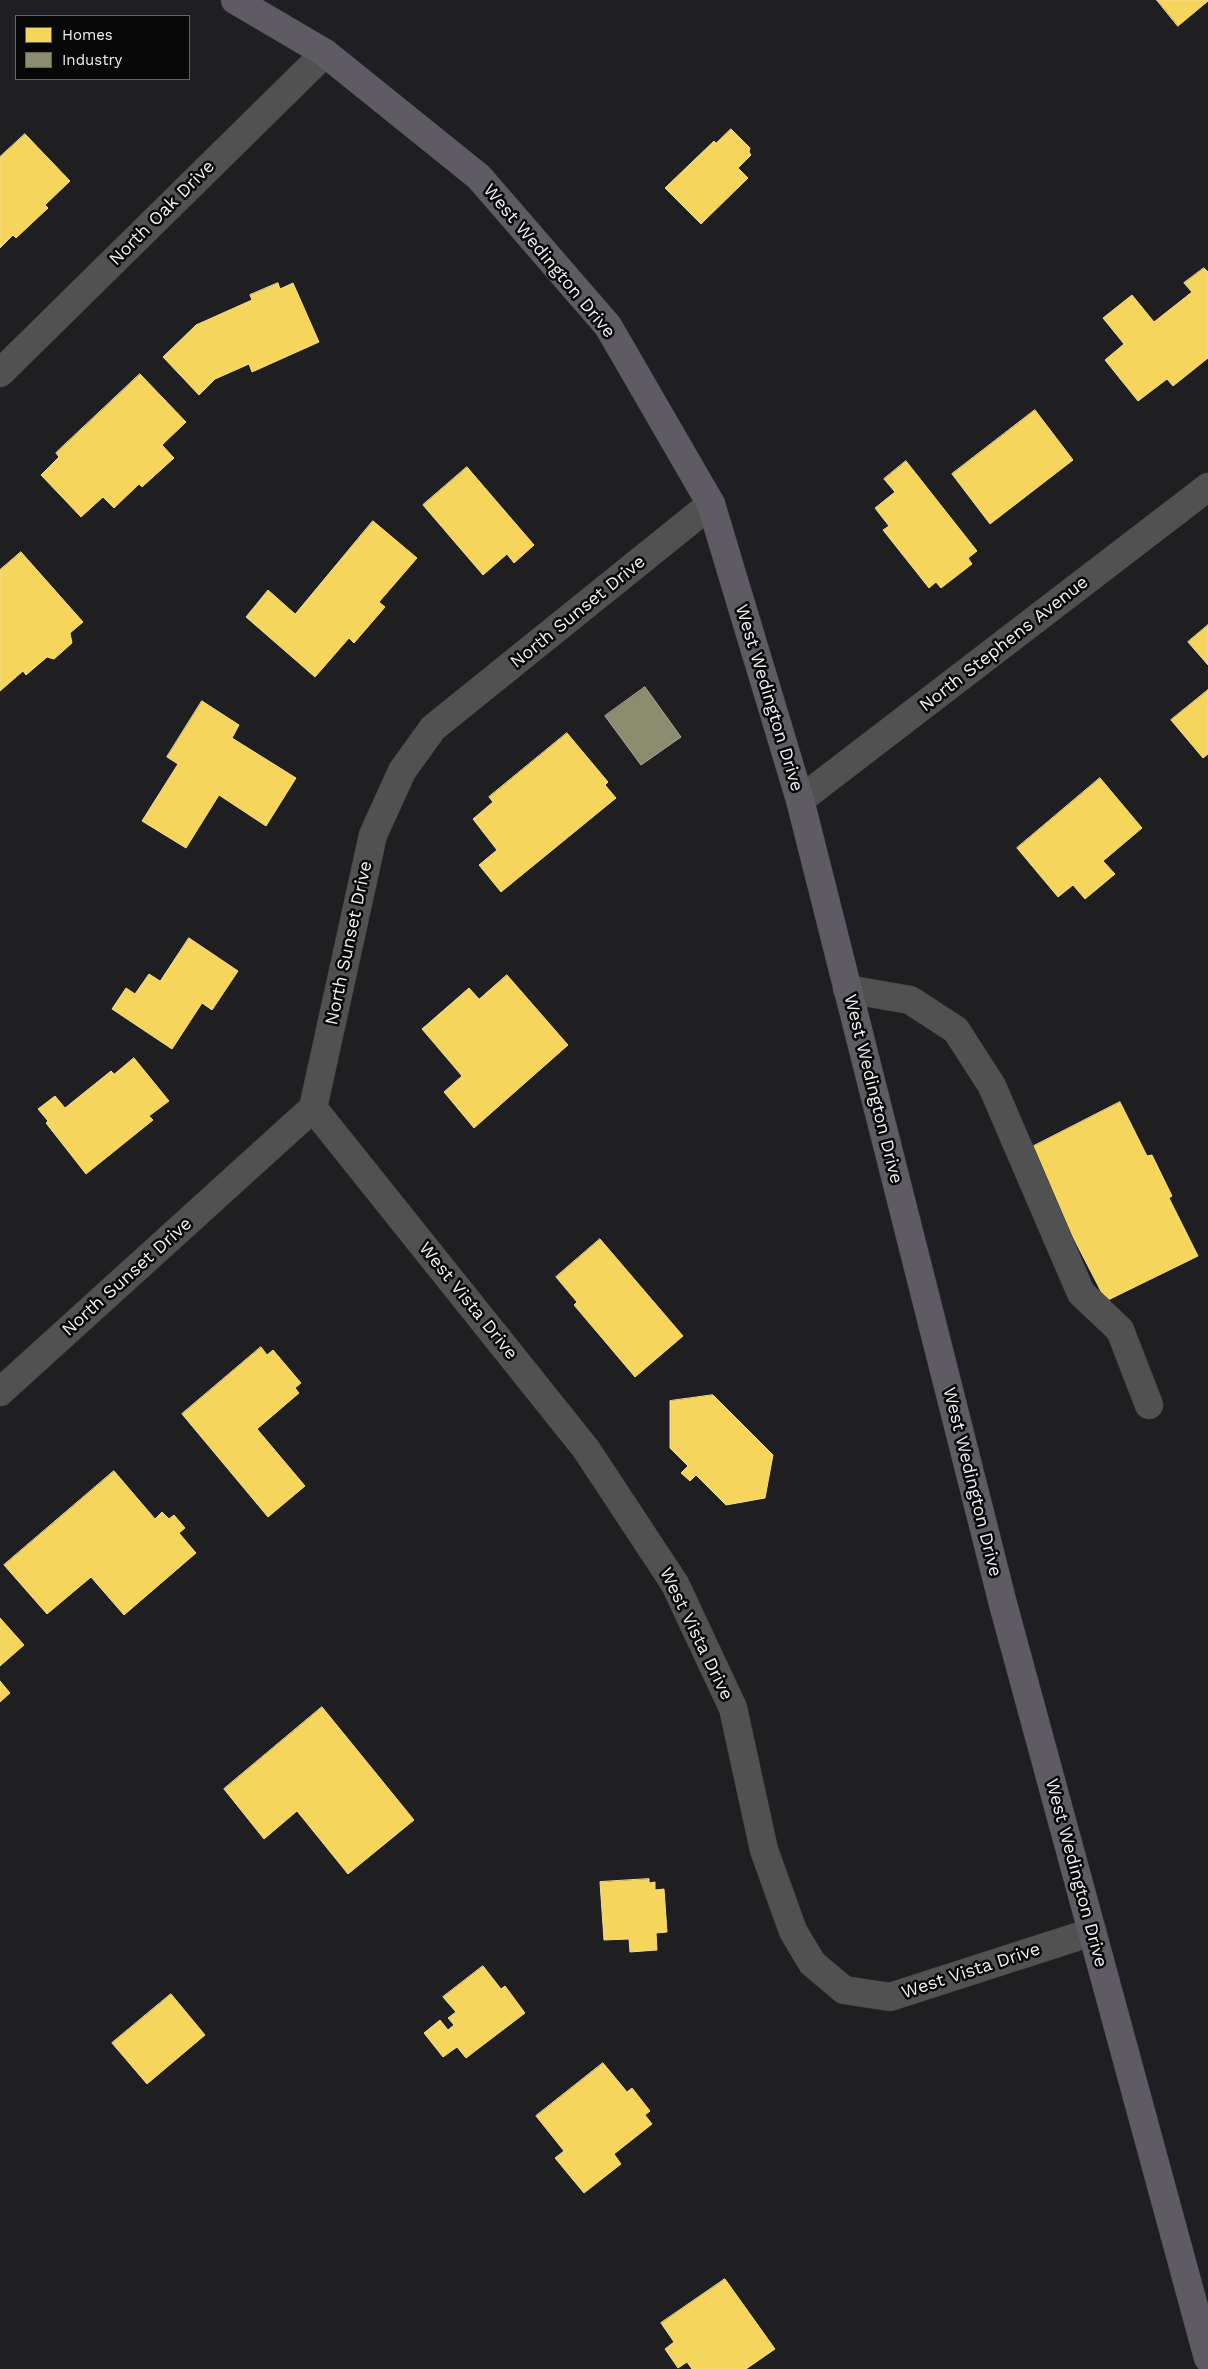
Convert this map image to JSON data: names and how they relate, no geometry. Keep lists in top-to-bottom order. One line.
{"streets":{"main road":["West Wedington Drive"],"street":["North Oak Drive","North Sunset Drive","North Stephens Avenue","West Vista Drive"]},"crossings":[["North Oak Drive","West Wedington Drive"],["West Wedington Drive","North Sunset Drive"],["West Wedington Drive","North Stephens Avenue"],["West Wedington Drive","West Vista Drive"],["North Sunset Drive","West Vista Drive"]],"legend":["Homes","Industry"]}
